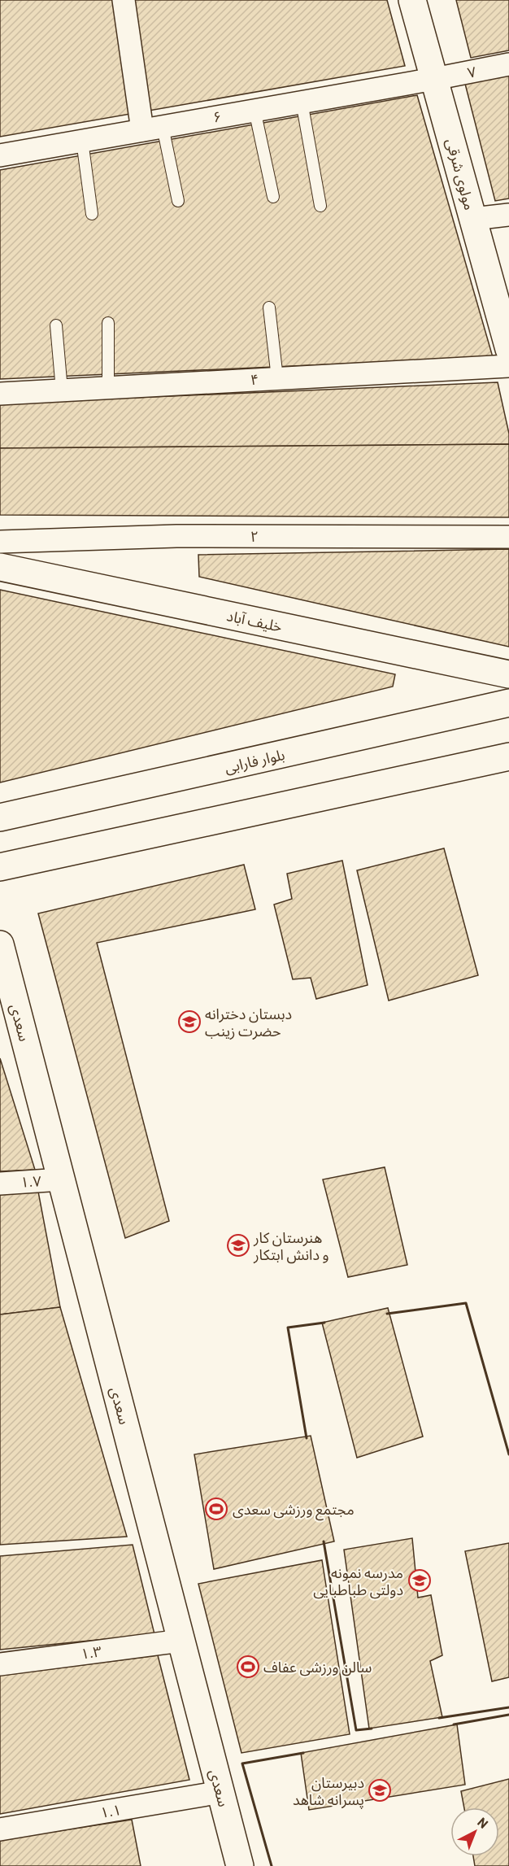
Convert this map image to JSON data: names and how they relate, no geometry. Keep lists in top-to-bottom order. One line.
{"streets":{"main road":["مولوی شرقی","خلیف آباد","بلوار فارابی","سعدی"],"street":["۷","۶","۴","۲","۱.۷","۱.۳","۱.۱"]},"crossings":[["۷","۶"],["۷","مولوی شرقی"],["۶","مولوی شرقی"],["سعدی","۱.۷"],["سعدی","۱.۳"],["سعدی","۱.۱"]],"places":{"school or university":["دبستان دخترانه حضرت زینب","هنرستان کار و دانش ابتکار","مدرسه نمونه دولتی طباطبایی","دبیرستان پسرانه شاهد"],"sports":["مجتمع ورزشی سعدی","سالن ورزشی عفاف"]},"north":"top right"}
